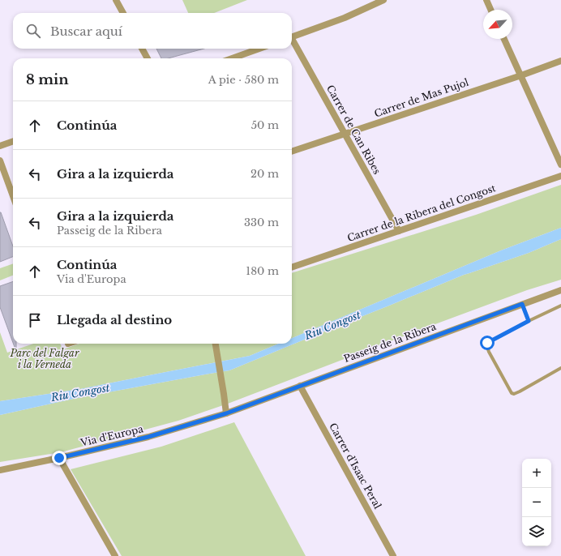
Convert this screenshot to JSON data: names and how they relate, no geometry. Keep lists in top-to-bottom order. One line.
{"streets":{"street":["Carrer de Mas Pujol","Carrer de Can Ribes","Carrer de la Ribera del Congost","Passeig de la Ribera","Via d'Europa","Carrer d'Isaac Peral"]},"crossings":[["Carrer de Mas Pujol","Carrer de Can Ribes"],["Carrer de Can Ribes","Carrer de la Ribera del Congost"],["Passeig de la Ribera","Via d'Europa"],["Passeig de la Ribera","Carrer d'Isaac Peral"]],"water":["Riu Congost"],"parks":["Parc del Falgar i la Verneda"],"north":"bottom left","page":{"search":"Buscar aquí","heading":["8 min","A pie · 580 m"],"list":[["Continúa","50 m"],["Gira a la izquierda","20 m"],["Gira a la izquierda","Passeig de la Ribera","330 m"],["Continúa","Via d'Europa","180 m"],"Llegada al destino"],"map_buttons":["+","−"]}}
